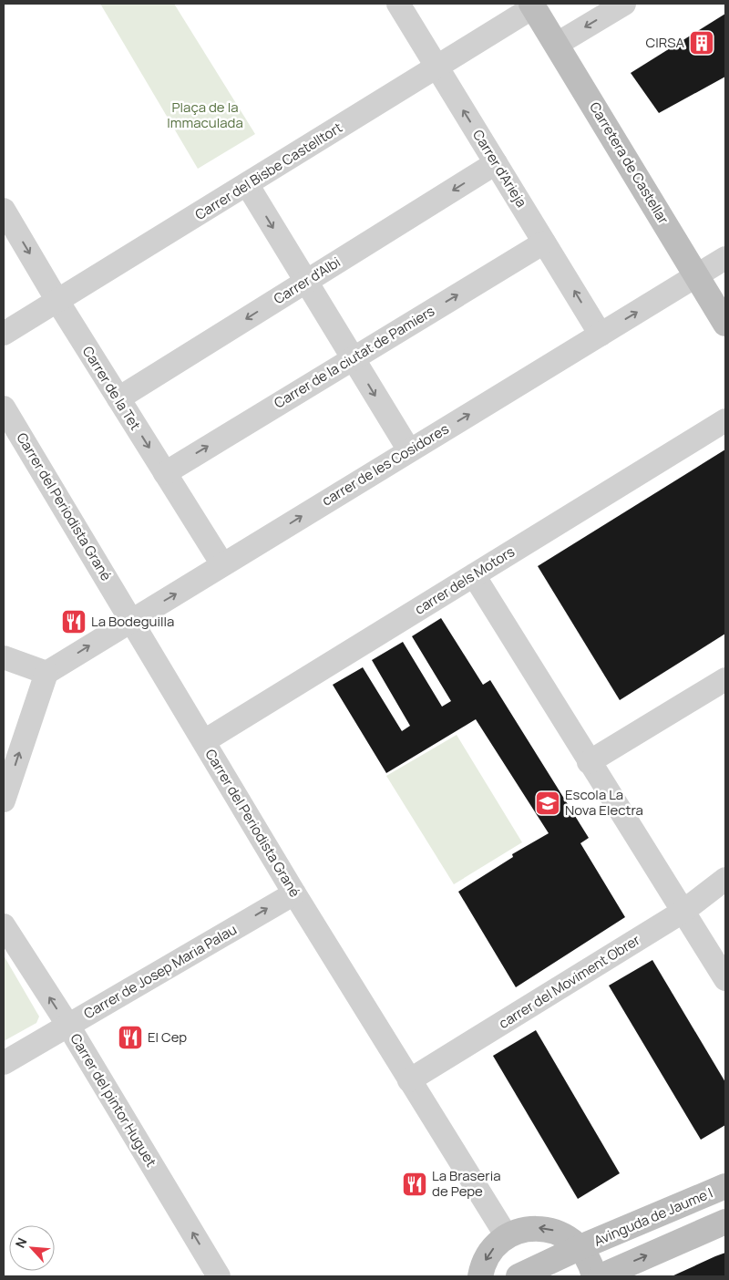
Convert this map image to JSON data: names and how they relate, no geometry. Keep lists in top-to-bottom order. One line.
{"streets":{"street":["Carretera de Castellar","Carrer d'Arieja","Carrer del Bisbe Castelltort","Carrer d'Albi","Carrer de la ciutat de Pamiers","Carrer de la Tet","carrer de les Cosidores","Carrer del Periodista Grané","carrer dels Motors","Carrer de Josep Maria Palau","carrer del Moviment Obrer","Carrer del pintor Huguet","Avinguda de Jaume I"]},"crossings":[["Carretera de Castellar","Carrer del Bisbe Castelltort"],["Carretera de Castellar","carrer de les Cosidores"],["Carrer d'Arieja","Carrer del Bisbe Castelltort"],["Carrer d'Arieja","Carrer d'Albi"],["Carrer d'Arieja","Carrer de la ciutat de Pamiers"],["Carrer d'Arieja","carrer de les Cosidores"],["Carrer del Bisbe Castelltort","Carrer de la Tet"],["Carrer d'Albi","Carrer de la Tet"],["Carrer de la ciutat de Pamiers","Carrer de la Tet"],["Carrer de la Tet","carrer de les Cosidores"],["carrer de les Cosidores","Carrer del Periodista Grané"],["Carrer del Periodista Grané","carrer dels Motors"],["Carrer del Periodista Grané","Carrer de Josep Maria Palau"],["Carrer del Periodista Grané","carrer del Moviment Obrer"],["Carrer del Periodista Grané","Avinguda de Jaume I"],["Carrer de Josep Maria Palau","Carrer del pintor Huguet"]],"one_way":["Carrer d'Arieja","Carrer d'Albi","Carrer de la ciutat de Pamiers","Carrer de la Tet","carrer de les Cosidores","Carrer de Josep Maria Palau","Carrer del pintor Huguet"],"parks":["Plaça de la Immaculada"],"places":{"building":["CIRSA"],"restaurant":["La Bodeguilla","El Cep","La Braseria de Pepe"],"school or university":["Escola La Nova Electra"]},"north":"top left"}
